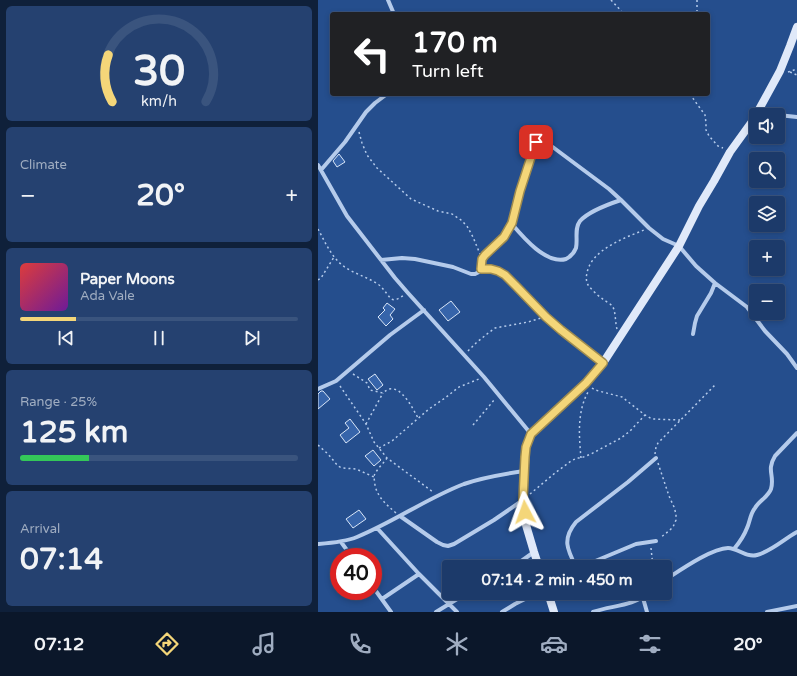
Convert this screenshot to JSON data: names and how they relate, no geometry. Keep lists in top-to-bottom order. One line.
{"page":{"turn":["170 m","Turn left"],"map_buttons":["+","−"],"tile":["Climate",["Range · 25%","125 km"],["Arrival","07:14"]],"heat":["−","20°","+"],"song":["Paper Moons","Ada Vale"],"limit":"40","trip":"07:14 · 2 min · 450 m","tabs":["07:12","20°"],"gauge":["30","km/h"]}}
